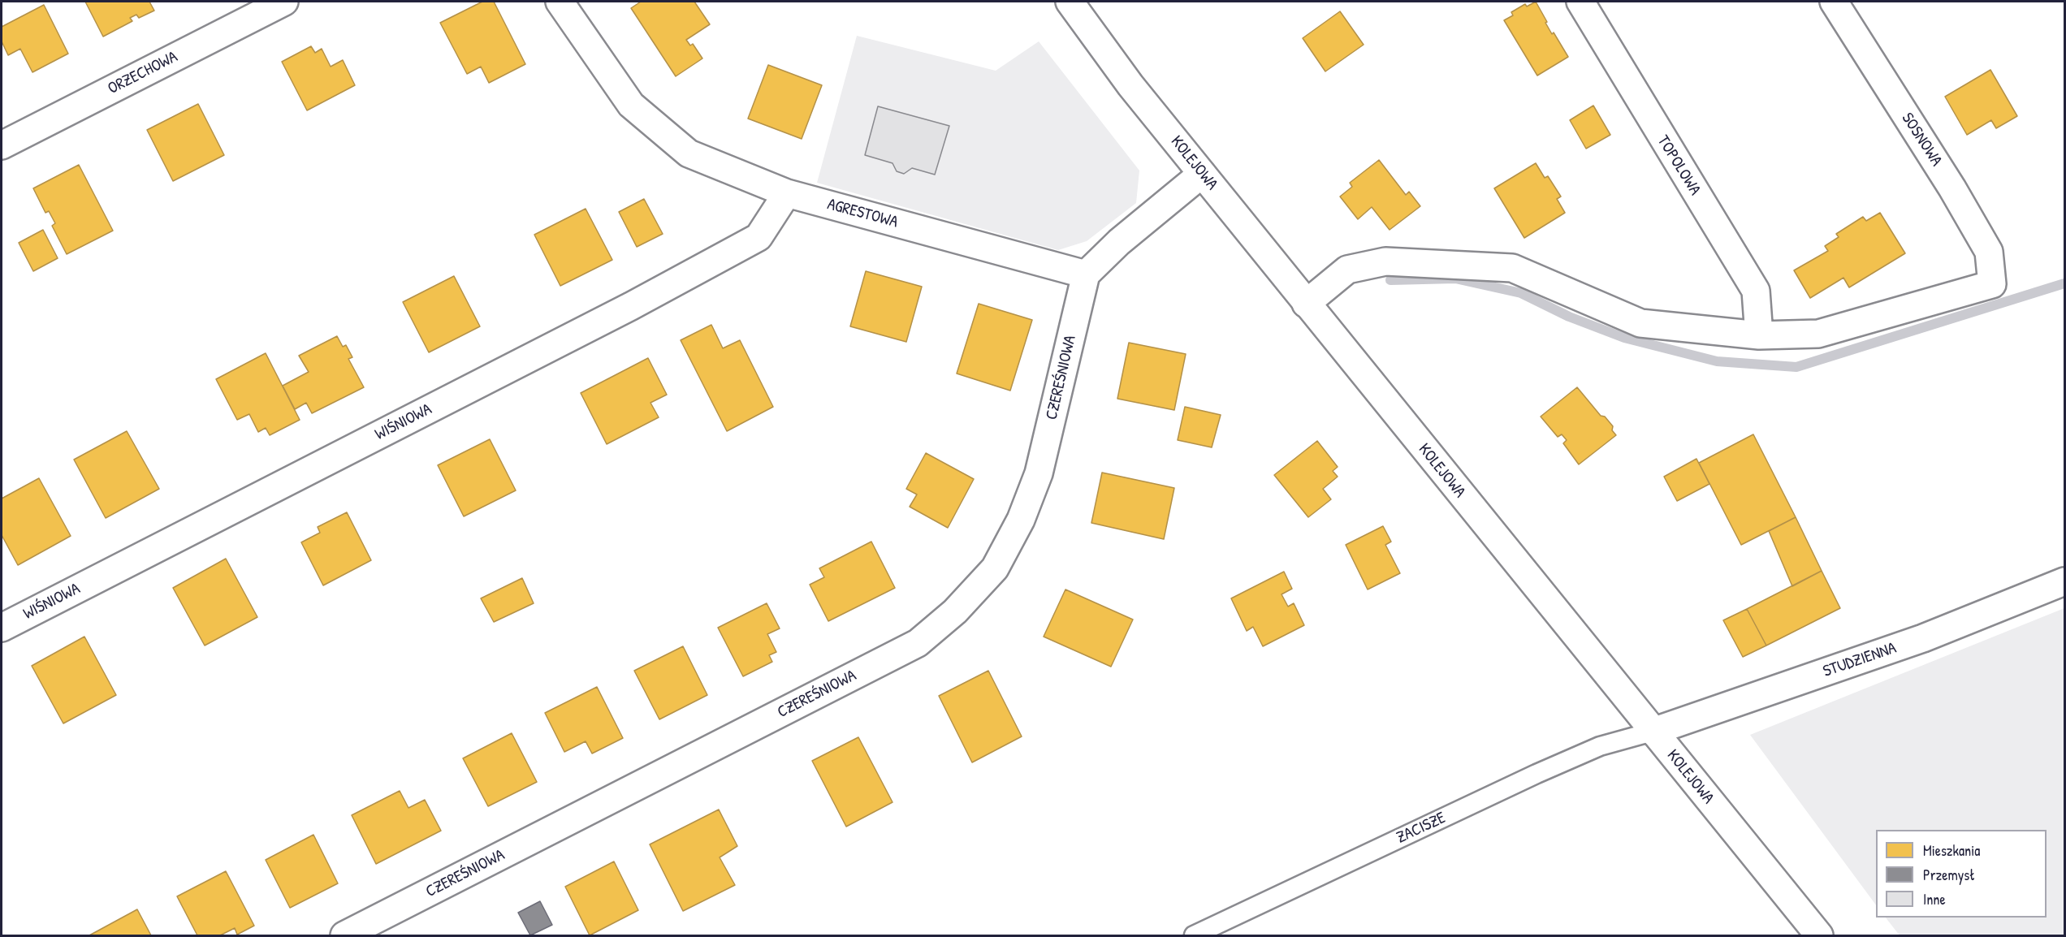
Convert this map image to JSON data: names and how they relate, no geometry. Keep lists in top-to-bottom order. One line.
{"streets":{"street":["ORZECHOWA","SOSNOWA","KOLEJOWA","TOPOLOWA","AGRESTOWA","CZEREŚNIOWA","WIŚNIOWA","STUDZIENNA"],"lane":["ZACISZE"]},"crossings":[["SOSNOWA","TOPOLOWA"],["KOLEJOWA","STUDZIENNA"],["KOLEJOWA","ZACISZE"],["AGRESTOWA","CZEREŚNIOWA"],["AGRESTOWA","WIŚNIOWA"],["STUDZIENNA","ZACISZE"]],"legend":["Mieszkania","Przemysł","Inne"]}
